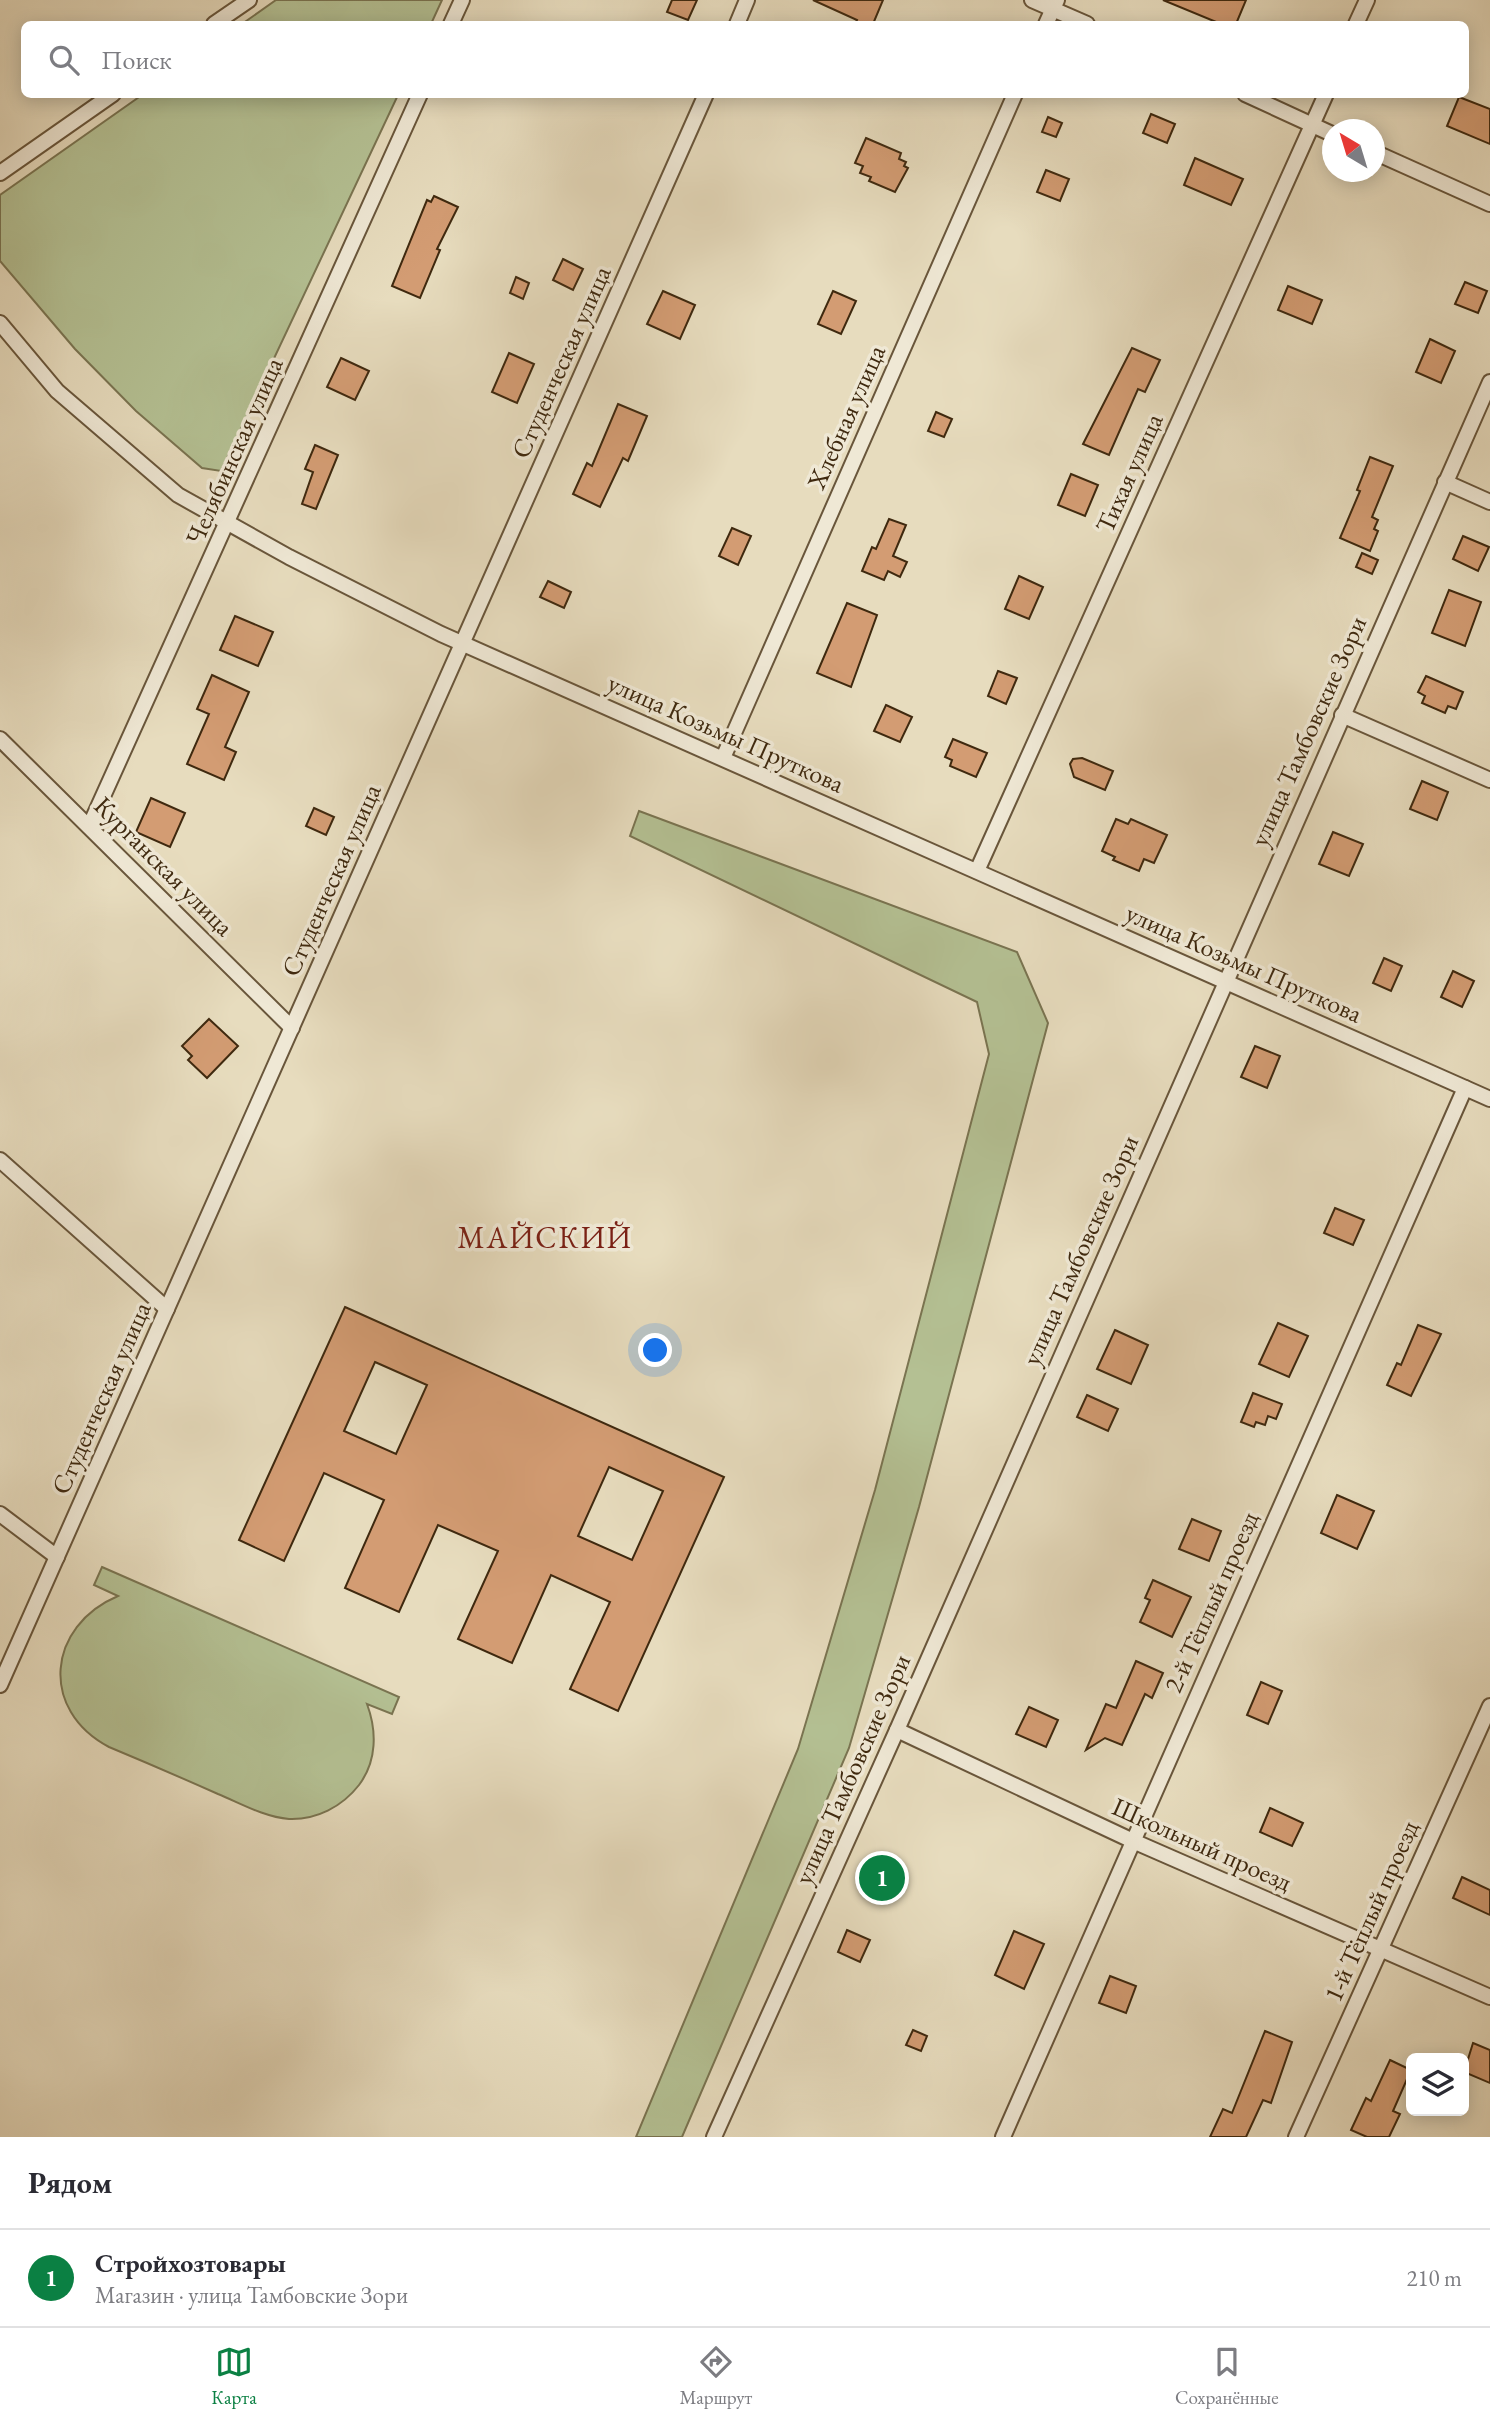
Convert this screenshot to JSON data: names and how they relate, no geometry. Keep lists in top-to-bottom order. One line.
{"streets":{"street":["Студенческая улица","Хлебная улица","Челябинская улица","Тихая улица","улица Тамбовские Зори","улица Козьмы Пруткова","Курганская улица","2-й Тёплый проезд","Школьный проезд","1-й Тёплый проезд"]},"crossings":[["Студенческая улица","улица Козьмы Пруткова"],["Студенческая улица","Курганская улица"],["Хлебная улица","улица Козьмы Пруткова"],["Челябинская улица","улица Козьмы Пруткова"],["Челябинская улица","Курганская улица"],["Тихая улица","улица Козьмы Пруткова"],["улица Тамбовские Зори","улица Козьмы Пруткова"],["улица Тамбовские Зори","Школьный проезд"],["улица Козьмы Пруткова","2-й Тёплый проезд"],["2-й Тёплый проезд","Школьный проезд"],["Школьный проезд","1-й Тёплый проезд"]],"districts":["МАЙСКИЙ"],"north":"top left","page":{"search":"Поиск","pins":"1","heading":"Рядом","list":[{"mark":"1","name":"Стройхозтовары","note":"Магазин · улица Тамбовские Зори","value":"210 m"}],"nav":["Карта","Маршрут","Сохранённые"]}}
